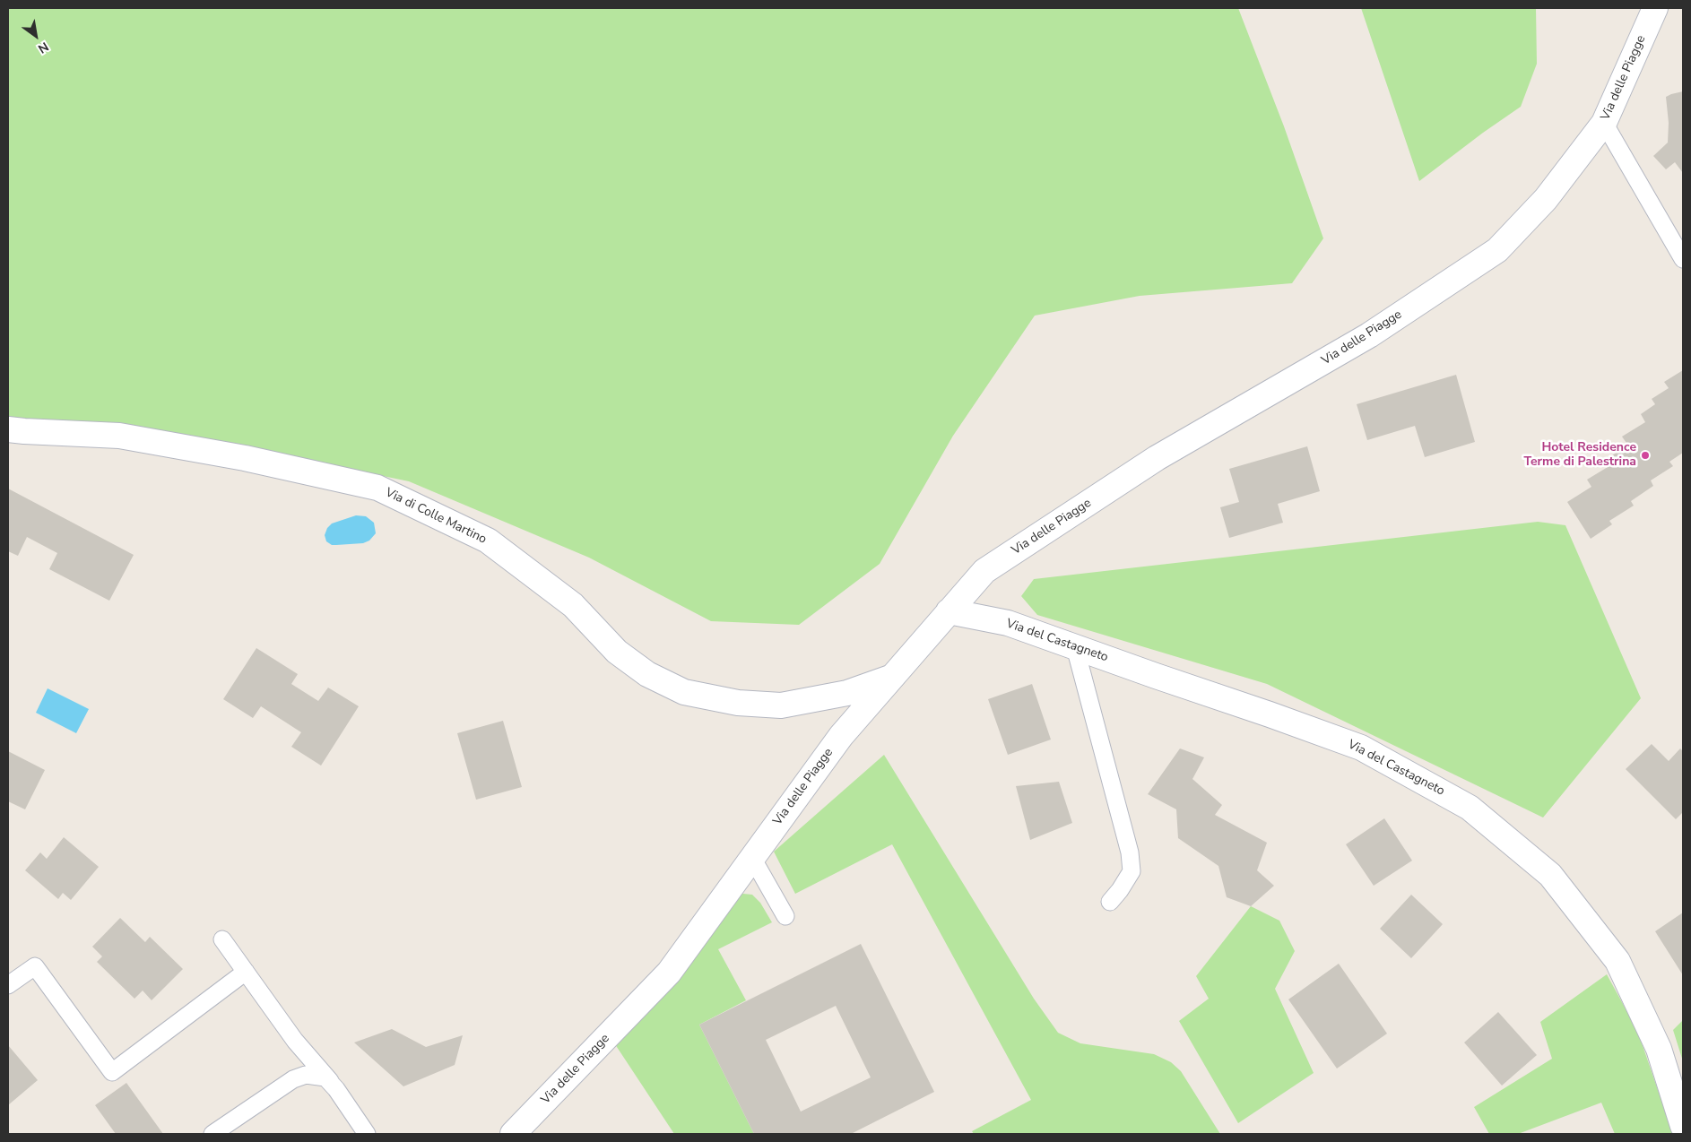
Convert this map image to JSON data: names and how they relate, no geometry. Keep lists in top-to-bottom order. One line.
{"streets":{"street":["Via delle Piagge","Via di Colle Martino","Via del Castagneto"]},"crossings":[["Via delle Piagge","Via di Colle Martino"],["Via delle Piagge","Via del Castagneto"]],"places":["Hotel Residence Terme di Palestrina"],"north":"bottom right"}
